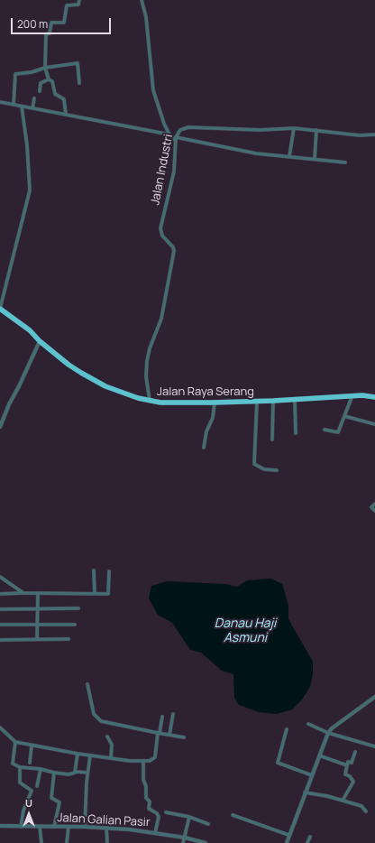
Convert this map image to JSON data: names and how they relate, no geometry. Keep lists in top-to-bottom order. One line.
{"streets":{"highway":["Jalan Raya Serang"],"street":["Jalan Industri","Jalan Galian Pasir"]},"crossings":[["Jalan Industri","Jalan Raya Serang"]],"water":["Danau Haji Asmuni"],"scale_bar":"200 m","north":"top"}
